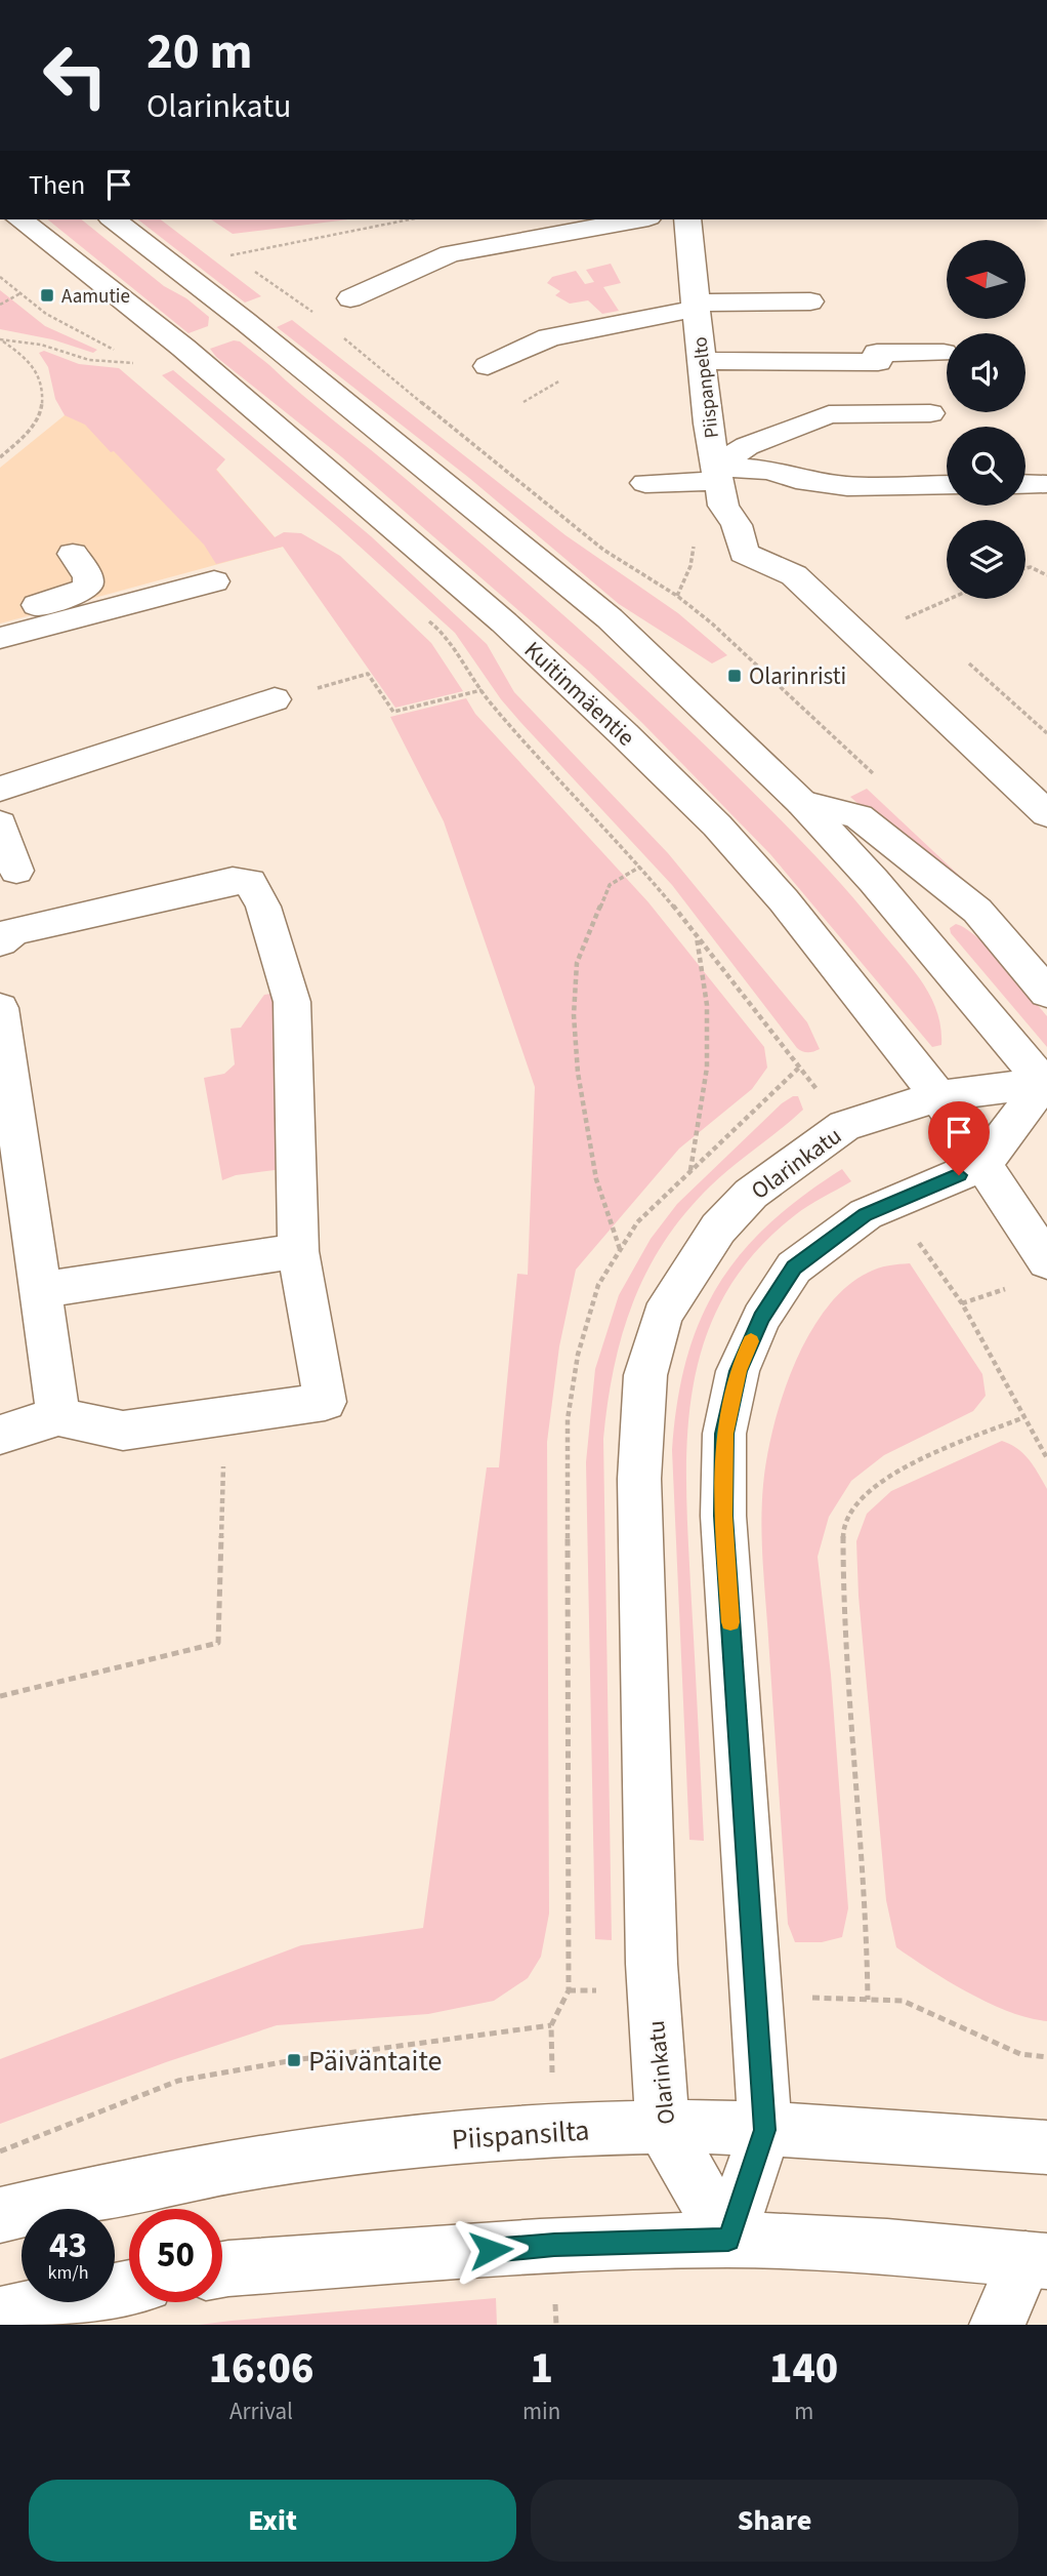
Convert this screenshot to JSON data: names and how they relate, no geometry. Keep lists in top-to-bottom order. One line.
{"streets":{"main road":["Piispanpelto","Kuitinmäentie","Olarinkatu","Piispansilta"]},"crossings":[["Kuitinmäentie","Olarinkatu"],["Olarinkatu","Piispansilta"]],"places":{"transit":["Aamutie","Olarinristi","Päiväntaite"]},"north":"left","page":{"turn":["20 m","Olarinkatu"],"then":"Then","speed":"43 km/h","limit":"50","eta":["16:06","Arrival","1","min","140","m"],"buttons":["Exit","Share"]}}
